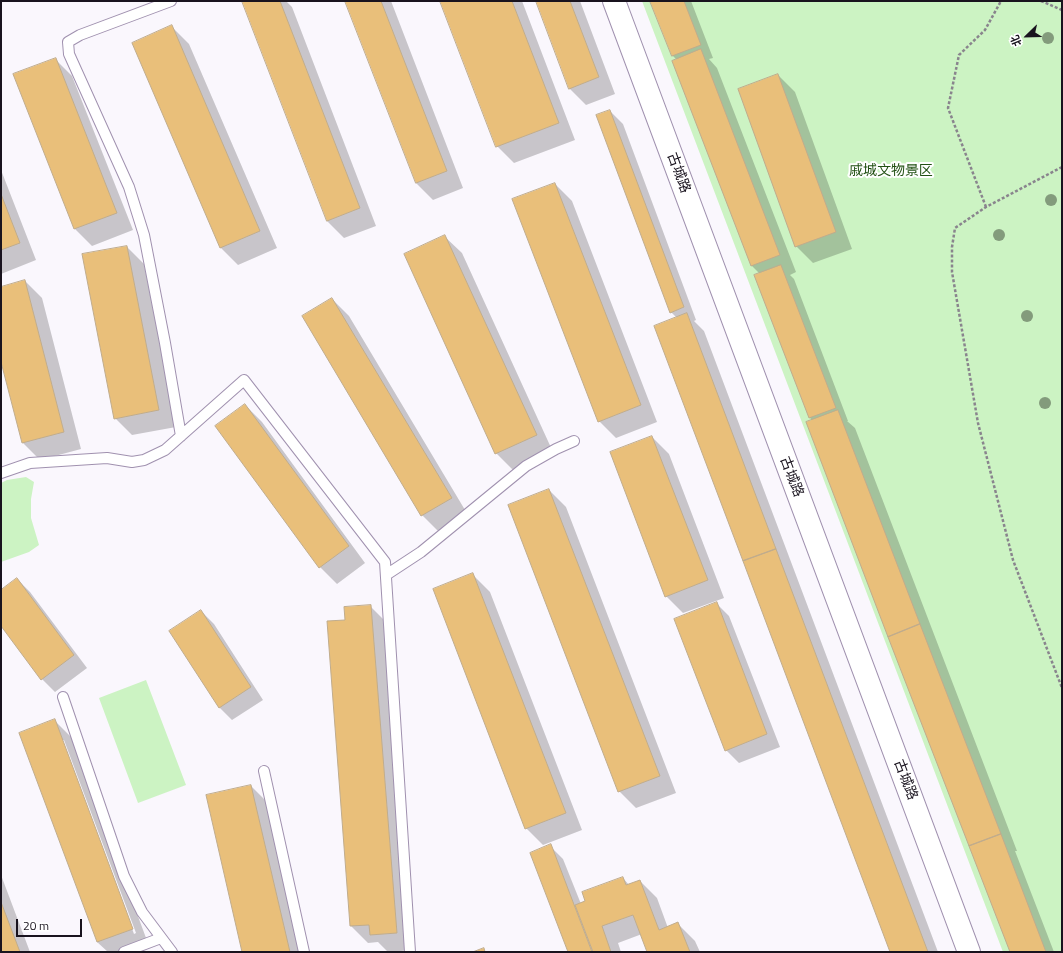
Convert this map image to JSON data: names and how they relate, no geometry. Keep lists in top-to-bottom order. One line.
{"streets":{"street":["古城路"]},"parks":["戚城文物景区"],"scale_bar":"20 m","north":"bottom left"}
